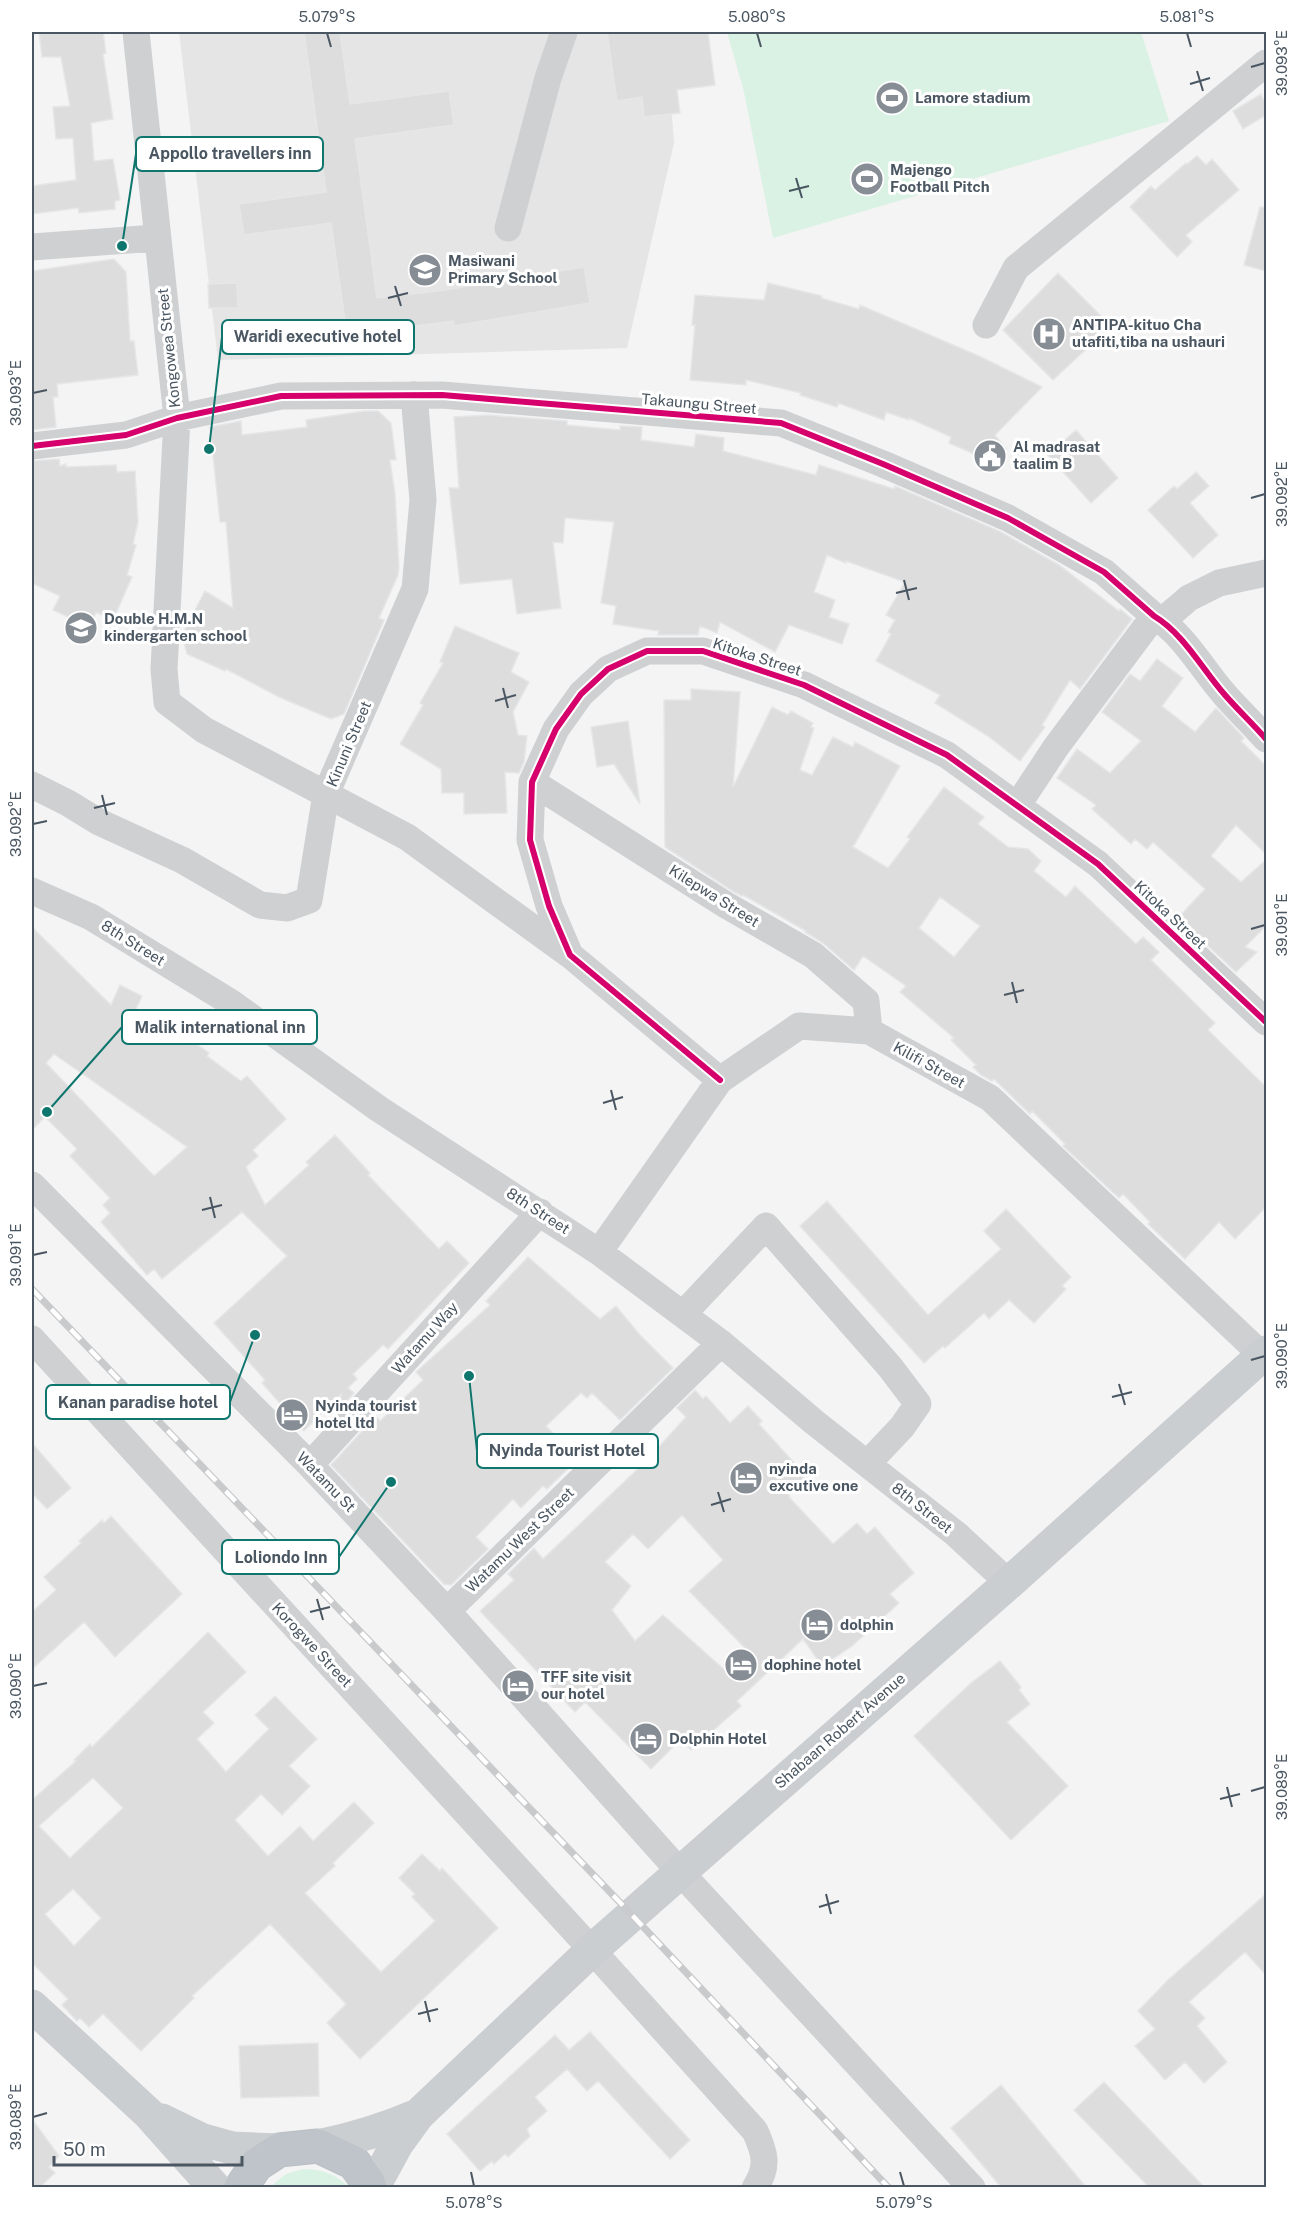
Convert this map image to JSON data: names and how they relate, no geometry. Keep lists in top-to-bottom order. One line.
{"streets":{"main road":["Shabaan Robert Avenue"],"street":["Kongowea Street","Takaungu Street","Kitoka Street","Kinuni Street","Kilepwa Street","8th Street","Kilifi Street","Watamu Way","Watamu St","Watamu West Street","Korogwe Street"]},"crossings":[["Kongowea Street","Takaungu Street"],["Kongowea Street","Kinuni Street"],["Takaungu Street","Kinuni Street"],["Kitoka Street","Kilepwa Street"],["Kitoka Street","Kilifi Street"],["Kilepwa Street","Kilifi Street"],["8th Street","Kilifi Street"],["8th Street","Watamu Way"],["8th Street","Watamu West Street"],["8th Street","Shabaan Robert Avenue"],["Kilifi Street","Shabaan Robert Avenue"],["Watamu Way","Watamu St"],["Watamu St","Watamu West Street"],["Watamu St","Shabaan Robert Avenue"],["Korogwe Street","Shabaan Robert Avenue"]],"places":{"sports":["Lamore stadium","Majengo Football Pitch"],"other":["Appollo travellers inn","Waridi executive hotel","Malik international inn","Kanan paradise hotel","Nyinda Tourist Hotel","Loliondo Inn"],"school or university":["Masiwani Primary School","Double H.M.N kindergarten school"],"hospital":["ANTIPA-kituo Cha utafiti,tiba na ushauri"],"public building":["Al madrasat taalim B"],"hotel":["Nyinda tourist hotel ltd","nyinda excutive one","dolphin","dophine hotel","TFF site visit our hotel","Dolphin Hotel"]},"scale_bar":"50 m","coordinates":["5.079°S","5.080°S","5.081°S","39.093°E","39.092°E","39.091°E","39.090°E","39.089°E","5.078°S"]}
